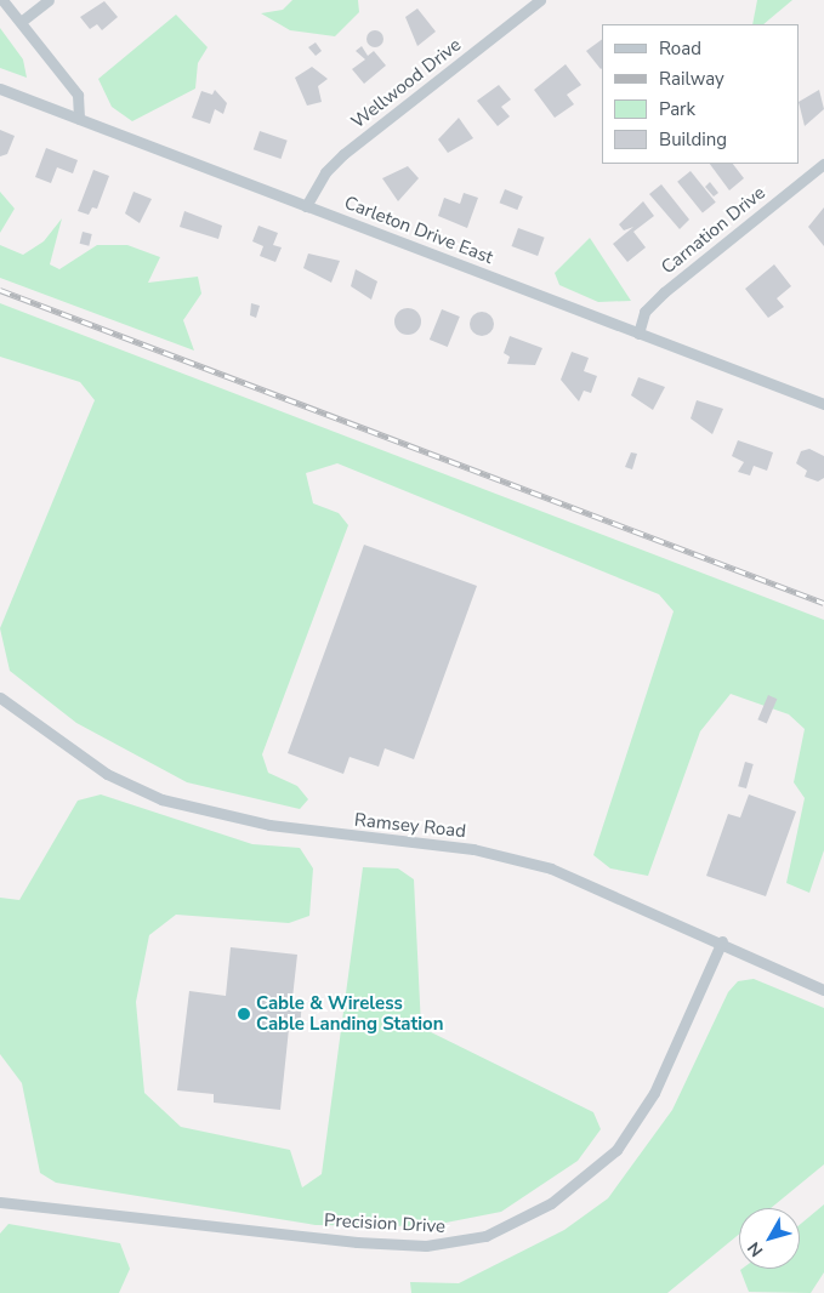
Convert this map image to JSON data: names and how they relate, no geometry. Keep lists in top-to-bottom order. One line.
{"streets":{"street":["Wellwood Drive","Carleton Drive East","Carnation Drive","Ramsey Road","Precision Drive"]},"crossings":[["Wellwood Drive","Carleton Drive East"],["Carleton Drive East","Carnation Drive"],["Ramsey Road","Precision Drive"]],"places":["Cable & Wireless Cable Landing Station"],"legend":["Road","Railway","Park","Building"],"north":"bottom left"}
